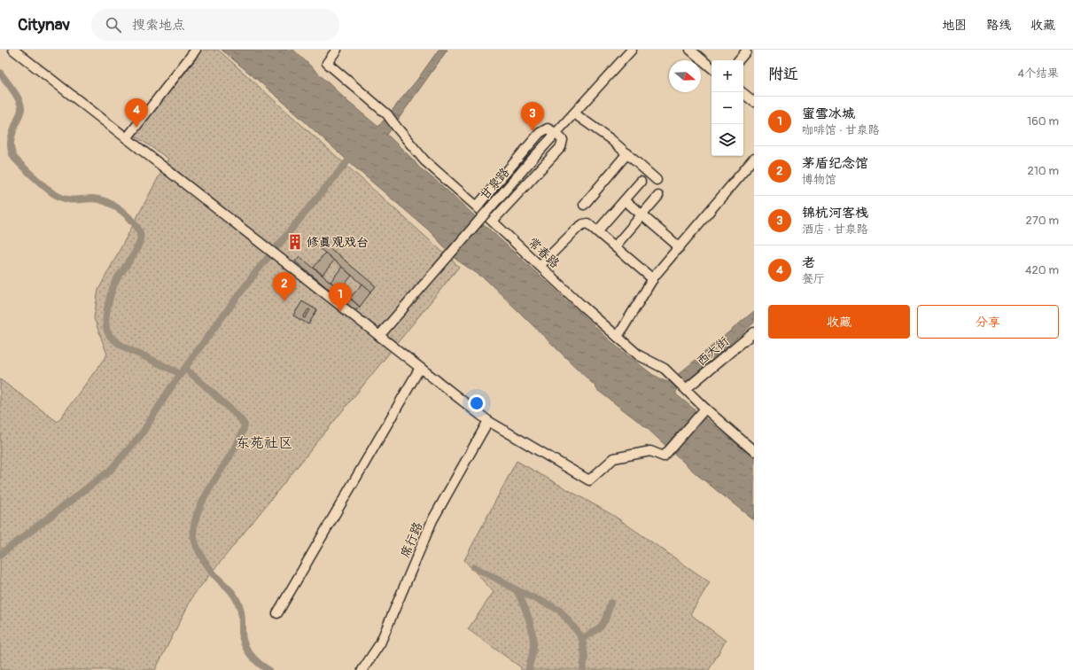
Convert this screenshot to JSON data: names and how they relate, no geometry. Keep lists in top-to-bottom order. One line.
{"streets":{"street":["甘泉路","常春路","西大街","席行路"]},"crossings":[["常春路","西大街"]],"districts":["东苑社区"],"places":{"building":["修真观戏台"]},"north":"right","page":{"header":"Citynav","search":"搜索地点","nav":["地图","路线","收藏"],"heading":["附近","4个结果"],"map_buttons":["+","−"],"list":[{"mark":"1","name":"蜜雪冰城","note":"咖啡馆 · 甘泉路","value":"160 m"},{"mark":"2","name":"茅盾纪念馆","note":"博物馆","value":"210 m"},{"mark":"3","name":"锦杭河客栈","note":"酒店 · 甘泉路","value":"270 m"},{"mark":"4","name":"老","note":"餐厅","value":"420 m"}],"pins":["4","3","2","1"],"buttons":["收藏","分享"]}}
